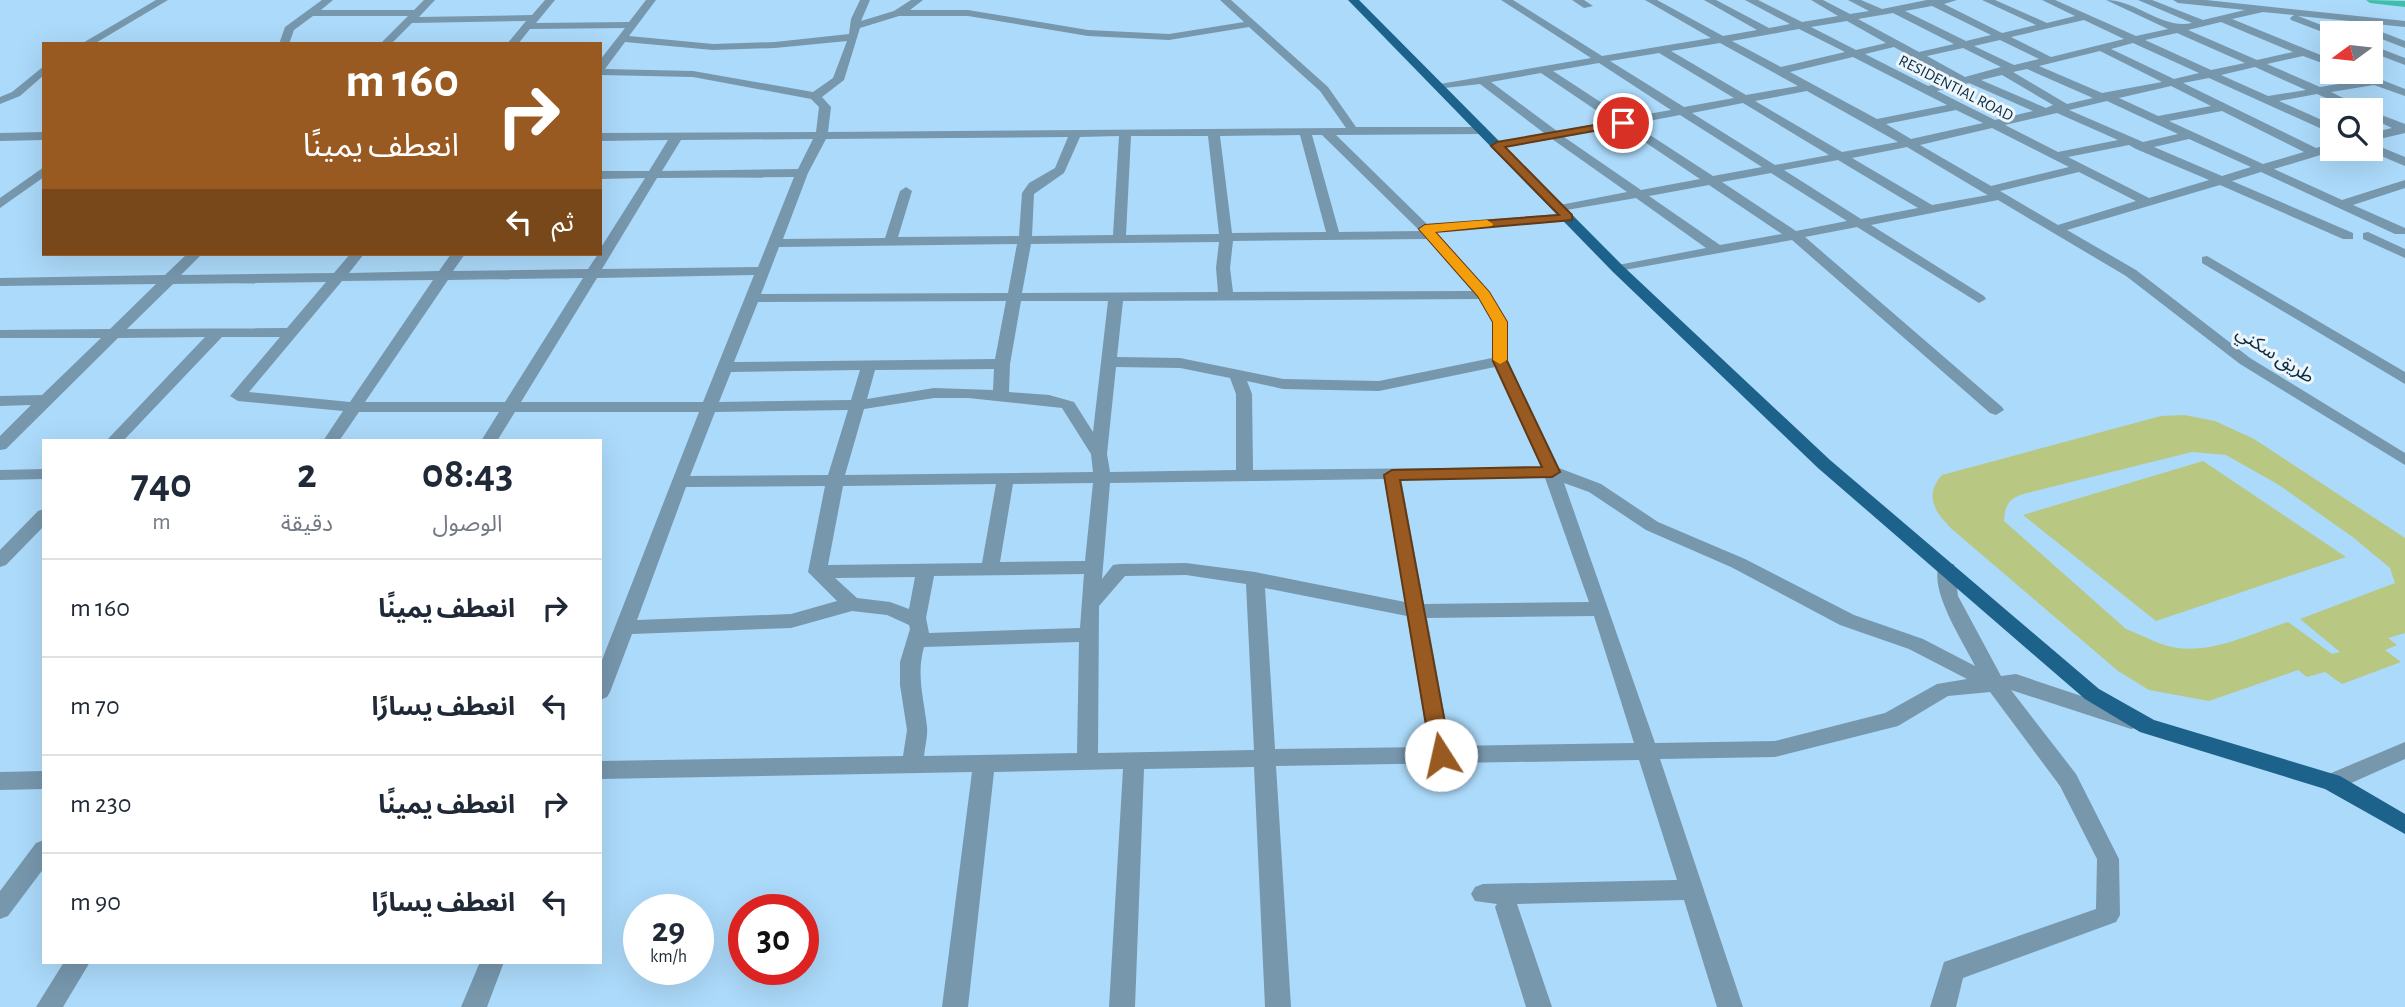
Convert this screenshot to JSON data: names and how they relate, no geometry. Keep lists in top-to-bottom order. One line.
{"streets":{"street":["RESIDENTIAL ROAD","طريق سكني"]},"north":"left","page":{"turn":["160 m","انعطف يمينًا"],"then":"ثم","eta":["08:43","الوصول","2","دقيقة","740","m"],"list":[{"name":"انعطف يمينًا","value":"160 m"},{"name":"انعطف يسارًا","value":"70 m"},{"name":"انعطف يمينًا","value":"230 m"},{"name":"انعطف يسارًا","value":"90 m"}],"speed":"29 km/h","limit":"30"}}
